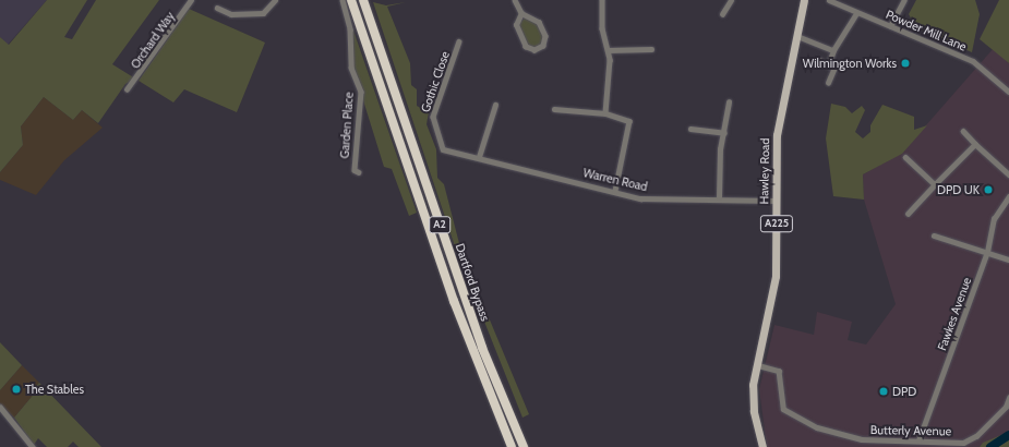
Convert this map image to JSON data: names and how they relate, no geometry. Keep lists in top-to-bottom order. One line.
{"streets":{"highway":["A2","Dartford Bypass"],"main road":["Hawley Road","A225"],"street":["Powder Mill Lane","Orchard Way","Gothic Close","Garden Place","Warren Road","Fawkes Avenue","Butterly Avenue"]},"crossings":[["Gothic Close","Warren Road"],["Hawley Road","Warren Road"],["Hawley Road","Butterly Avenue"],["Fawkes Avenue","Butterly Avenue"]],"places":["Wilmington Works","DPD UK","The Stables","DPD"]}
